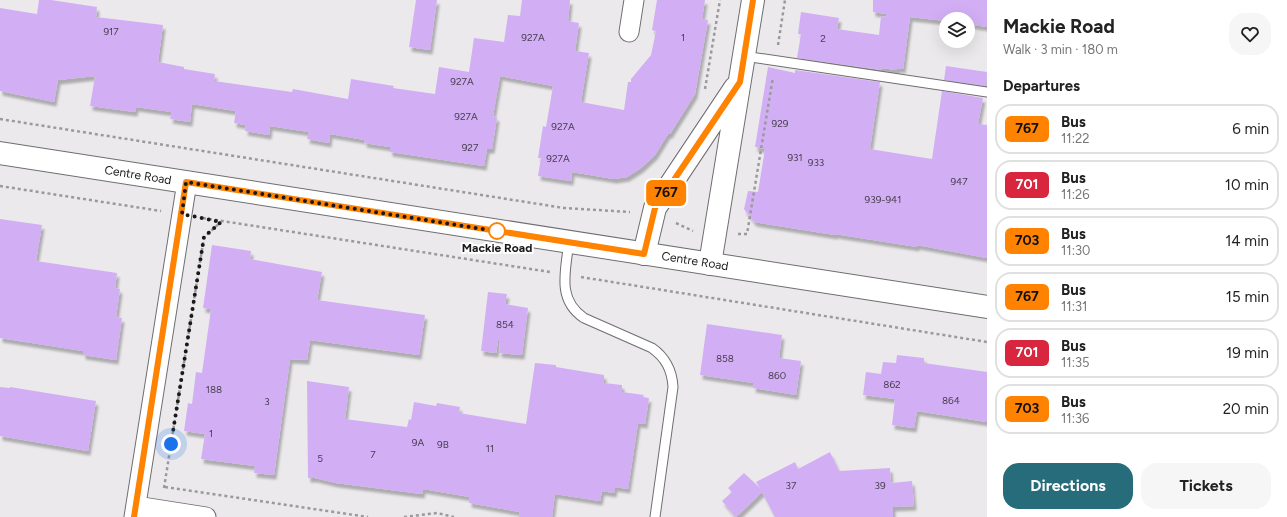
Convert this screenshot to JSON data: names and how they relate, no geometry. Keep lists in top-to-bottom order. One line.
{"streets":{"main road":["Centre Road"]},"places":["Mackie Road"],"lines":["bus line 767"],"house_numbers":["917","927A","1","2","927A","927A","929","927A","927","931","927A","933","947","939-941","854","858","860","862","188","864","3","1","9A","9B","11","7","5","37","39"],"page":{"on_map":"767","heading":[["Mackie Road","Walk · 3 min · 180 m"],"Departures"],"list":[{"mark":"767","name":"Bus","note":"11:22","value":"6 min"},{"mark":"701","name":"Bus","note":"11:26","value":"10 min"},{"mark":"703","name":"Bus","note":"11:30","value":"14 min"},{"mark":"767","name":"Bus","note":"11:31","value":"15 min"},{"mark":"701","name":"Bus","note":"11:35","value":"19 min"},{"mark":"703","name":"Bus","note":"11:36","value":"20 min"}],"buttons":["Directions","Tickets"]}}
